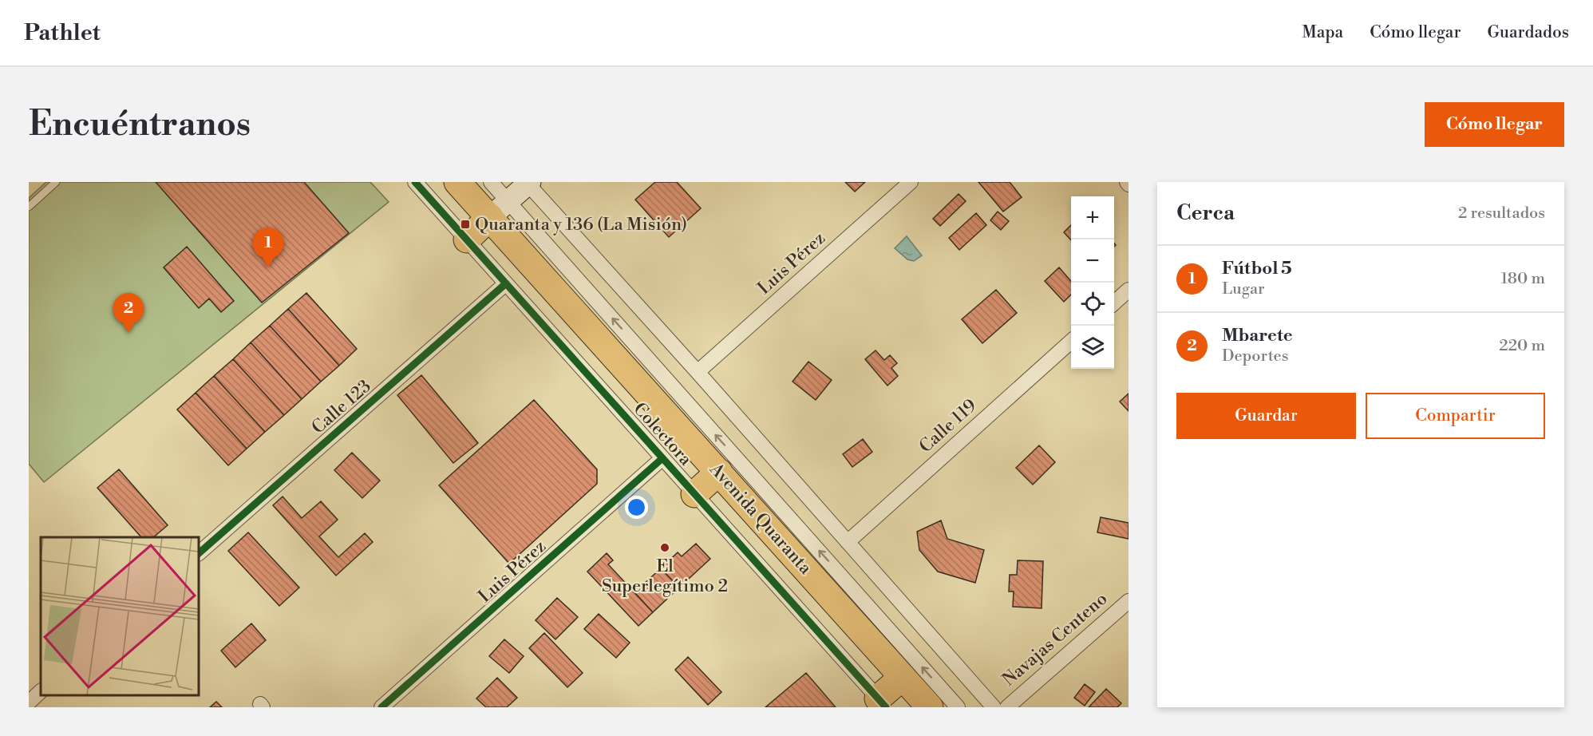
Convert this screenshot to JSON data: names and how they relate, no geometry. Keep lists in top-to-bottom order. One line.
{"streets":{"highway":["Avenida Quaranta"],"street":["Luis Pérez","Calle 123","Calle 119","Colectora","Navajas Centeno"]},"crossings":[["Luis Pérez","Colectora"],["Calle 123","Colectora"]],"places":{"transit":["Quaranta y 136 (La Misión)"],"other":["El Superlegítimo 2"]},"page":{"header":"Pathlet","nav":["Mapa","Cómo llegar","Guardados"],"buttons":["Cómo llegar",["Guardar","Compartir"]],"title":"Encuéntranos","heading":["Cerca","2 resultados"],"map_buttons":["+","−"],"pins":["1","2"],"list":[{"mark":"1","name":"Fútbol 5","note":"Lugar","value":"180 m"},{"mark":"2","name":"Mbarete","note":"Deportes","value":"220 m"}]}}
